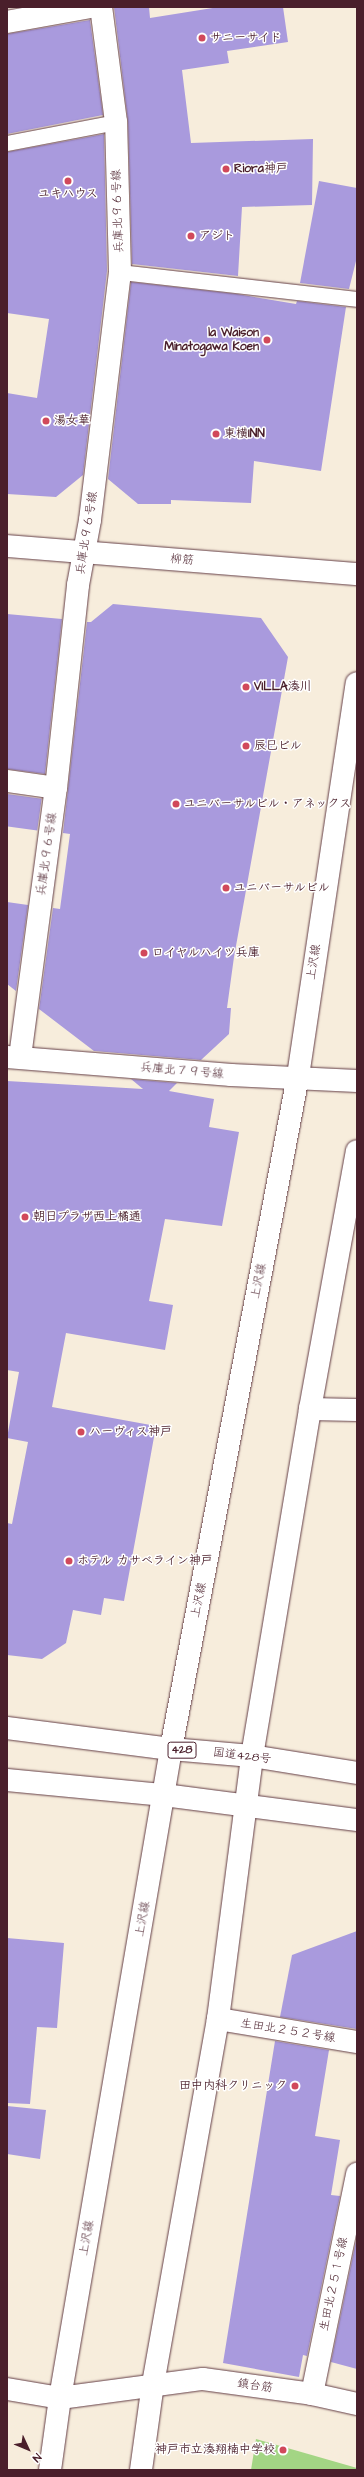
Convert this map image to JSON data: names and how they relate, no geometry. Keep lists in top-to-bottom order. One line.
{"streets":{"main road":["兵庫北９６号線","柳筋","上沢線","兵庫北７９号線","428","国道428号","生田北２５２号線","生田北２５１号線","鎮台筋"]},"crossings":[["兵庫北９６号線","柳筋"],["兵庫北９６号線","兵庫北７９号線"],["上沢線","兵庫北７９号線"],["上沢線","国道428号"],["上沢線","鎮台筋"],["生田北２５１号線","鎮台筋"]],"places":["サニーサイド","Riora神戸","ユキハウス","アジト","la Waison Minatogawa Koen","湯女華","東横INN","VILLA湊川","辰巳ビル","ユニバーサルビル・アネックス","ユニバーサルビル","ロイヤルハイツ兵庫","朝日プラザ西上橘通","ハーヴィス神戸","ホテル カサベライン神戸","田中内科クリニック","神戸市立湊翔楠中学校"],"north":"bottom right"}
